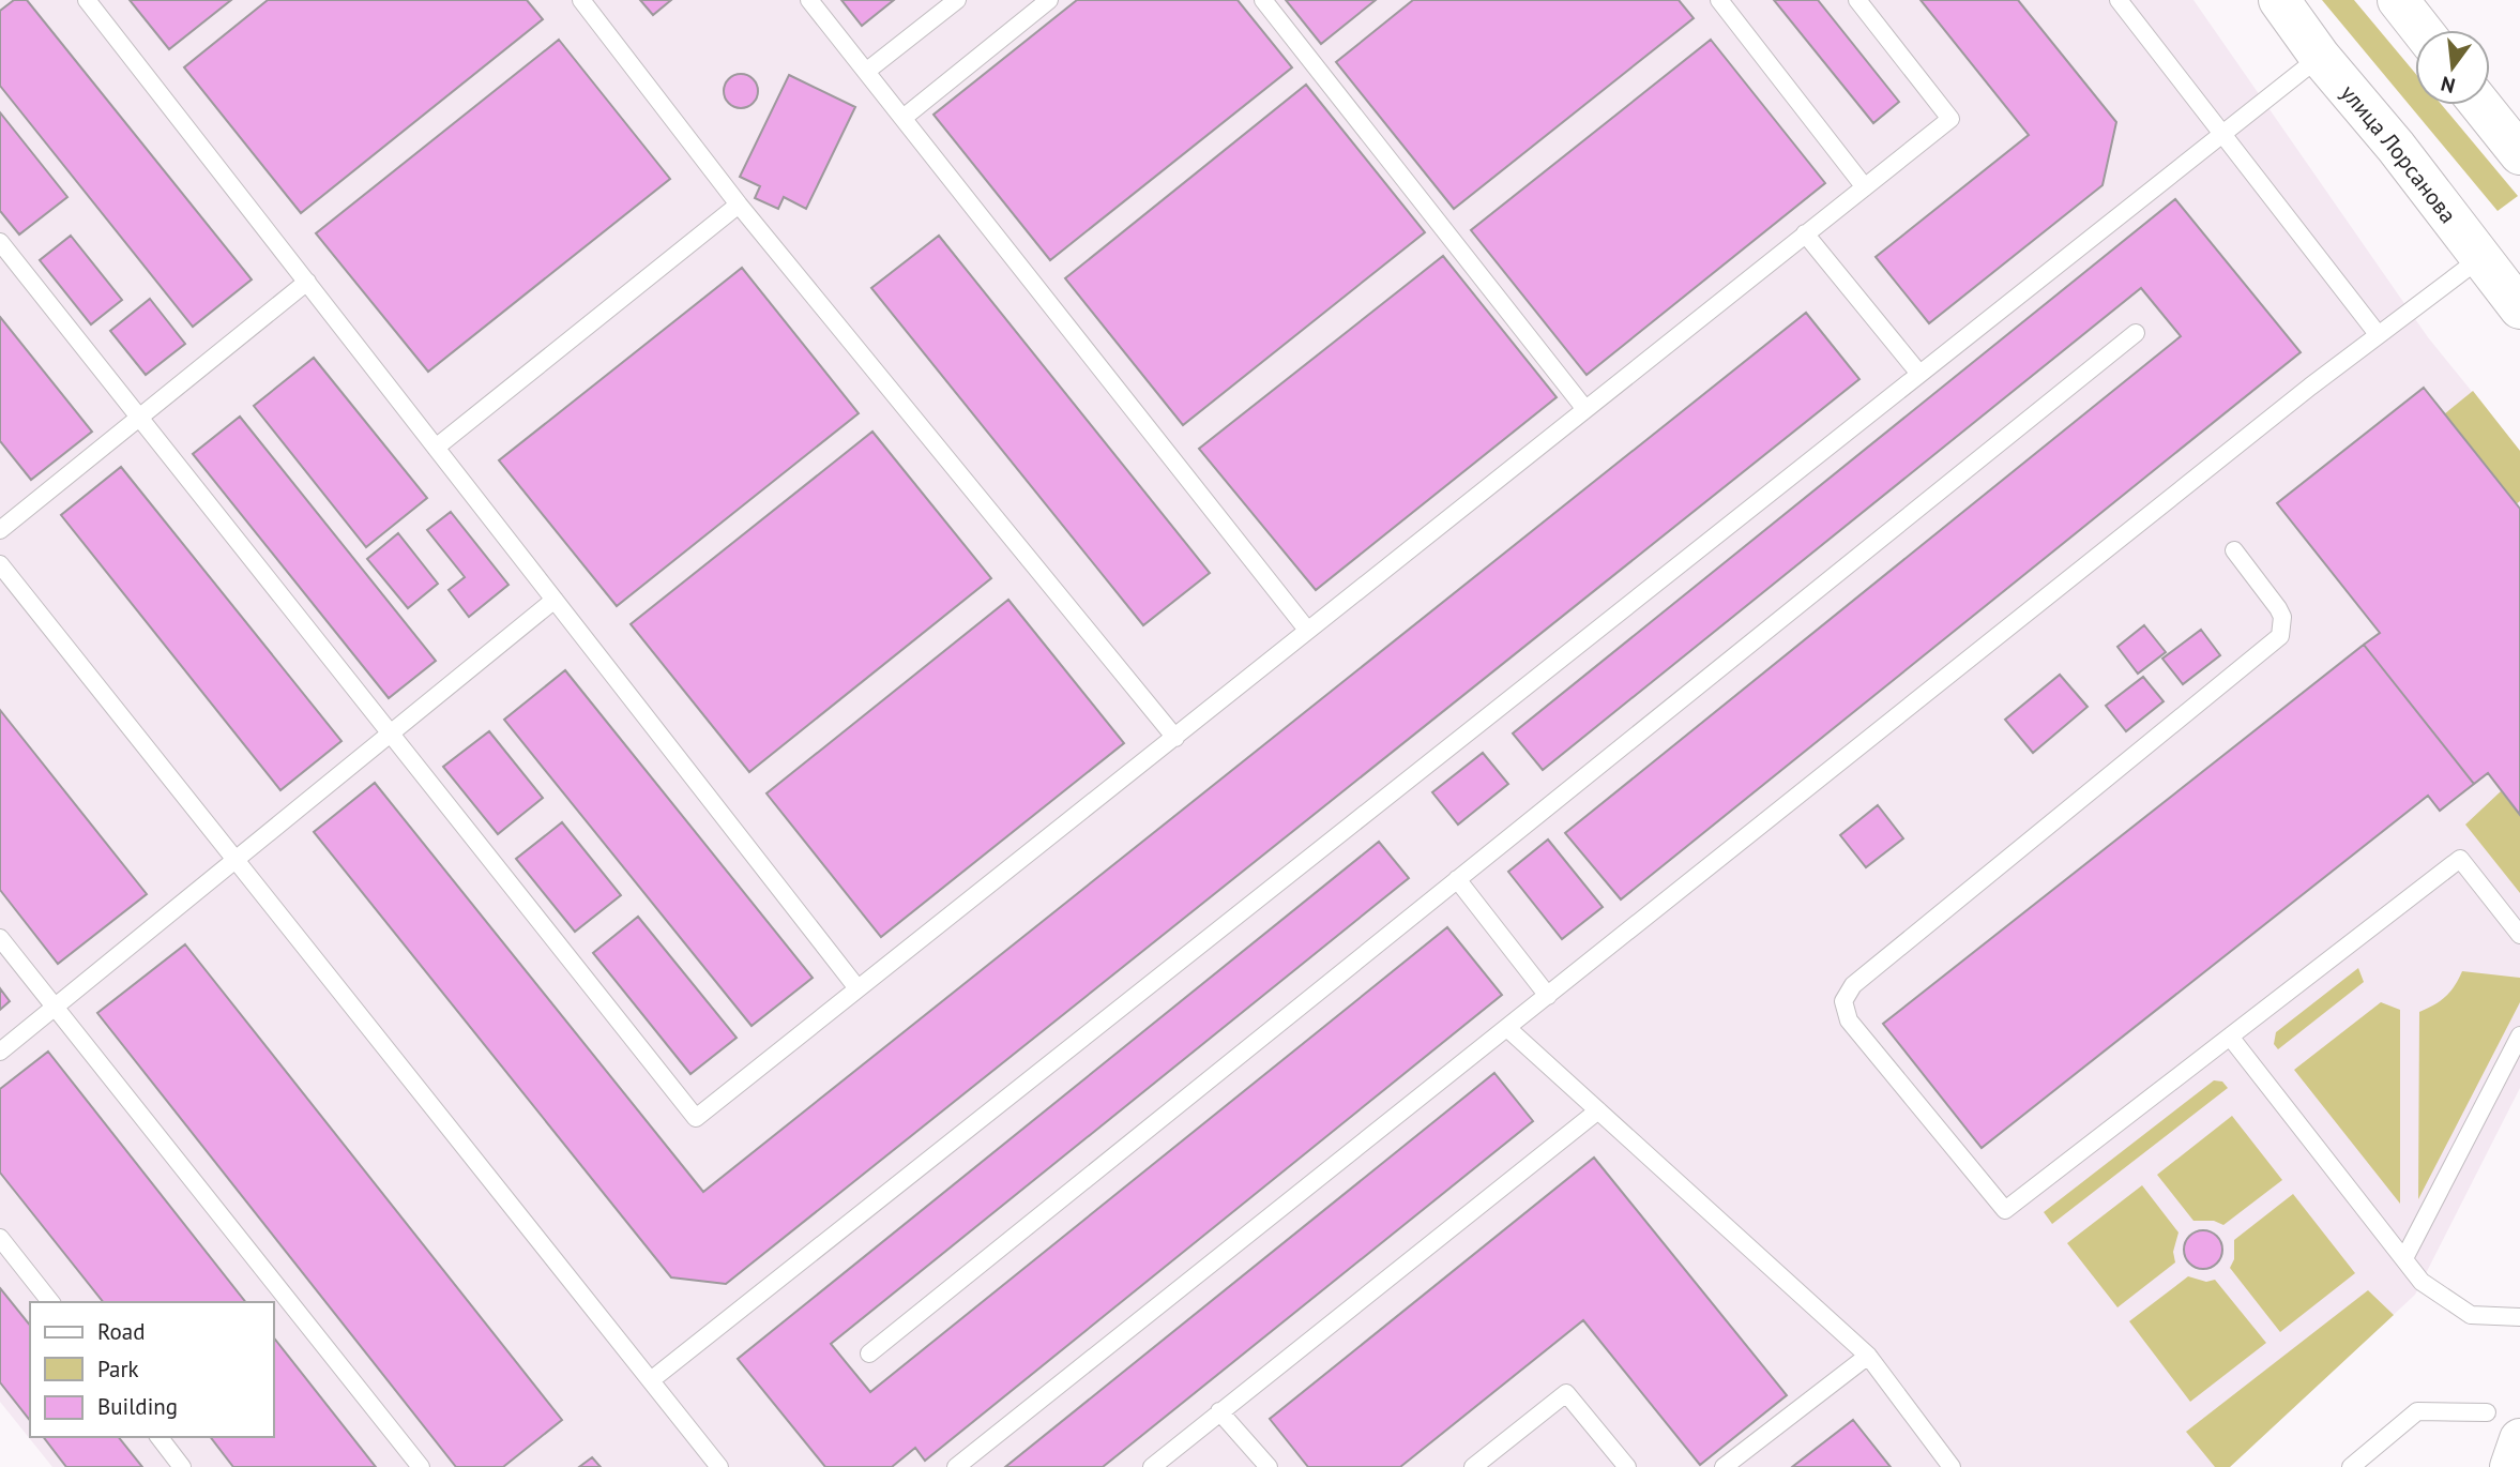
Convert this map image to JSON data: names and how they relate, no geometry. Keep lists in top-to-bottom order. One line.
{"streets":{"main road":["улица Лорсанова"]},"legend":["Road","Park","Building"],"north":"bottom"}
